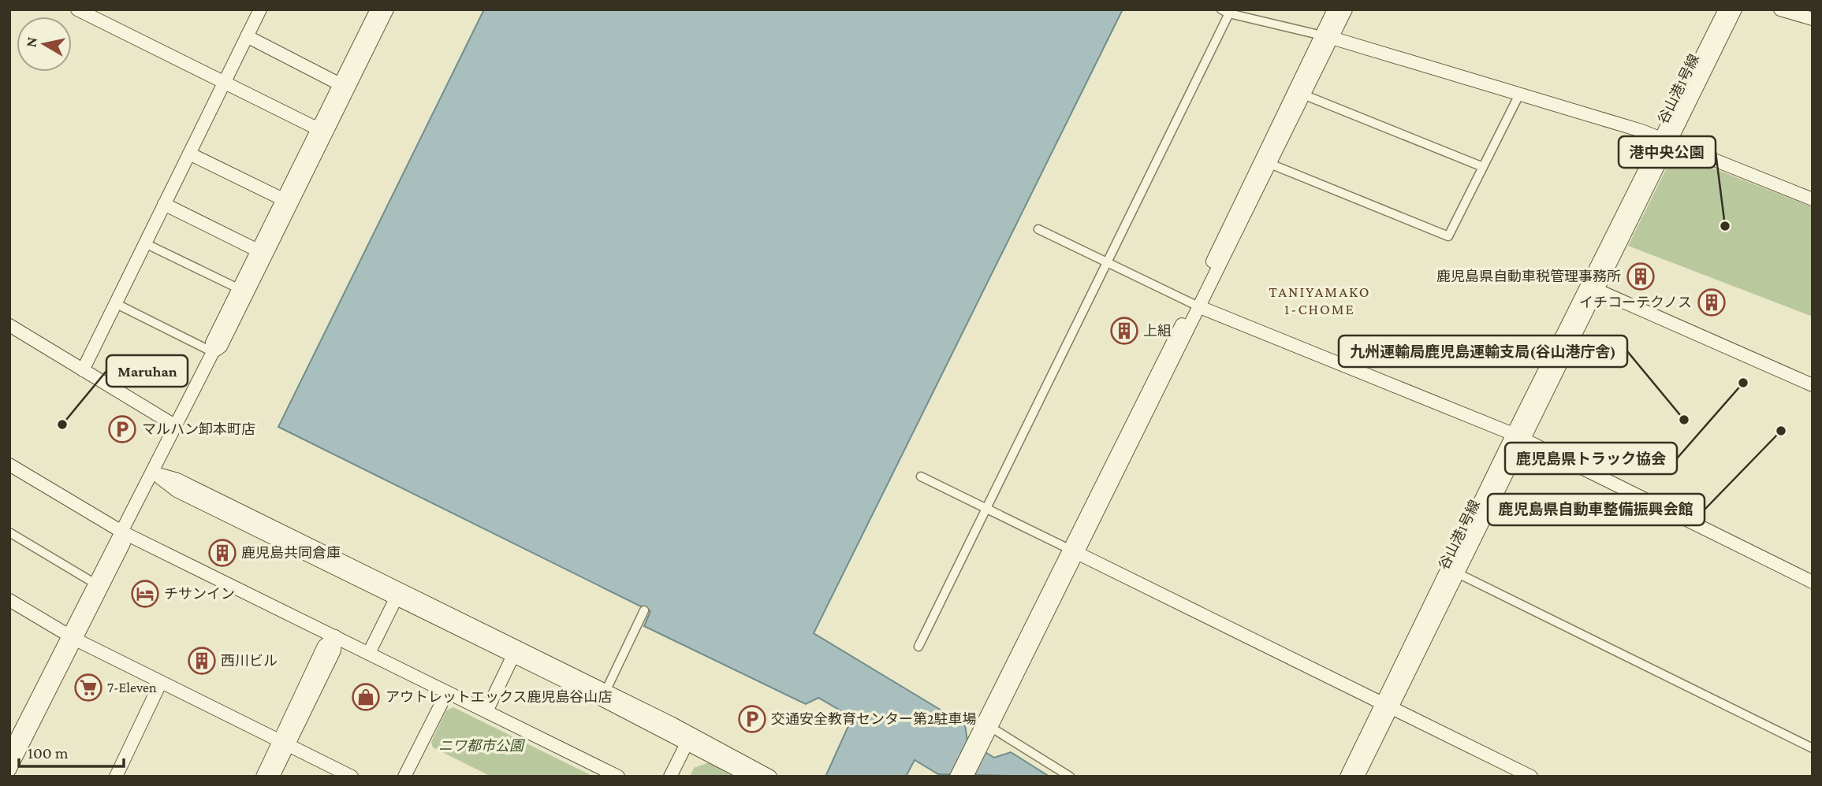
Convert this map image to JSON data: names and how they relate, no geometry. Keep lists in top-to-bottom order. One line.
{"streets":{"street":["谷山港1号線"]},"districts":["TANIYAMAKO 1-CHOME"],"parks":["ニワ都市公園"],"places":{"other":["港中央公園","鹿児島県トラック協会","九州運輸局鹿児島運輸支局(谷山港庁舎)","Maruhan","鹿児島県自動車整備振興会館"],"building":["鹿児島県自動車税管理事務所","イチコーテクノス","上組","鹿児島共同倉庫","西川ビル"],"parking":["マルハン卸本町店","交通安全教育センター第2駐車場"],"hotel":["チサンイン"],"supermarket":["7-Eleven"],"shop":["アウトレットエックス鹿児島谷山店"]},"scale_bar":"100 m","north":"left"}
